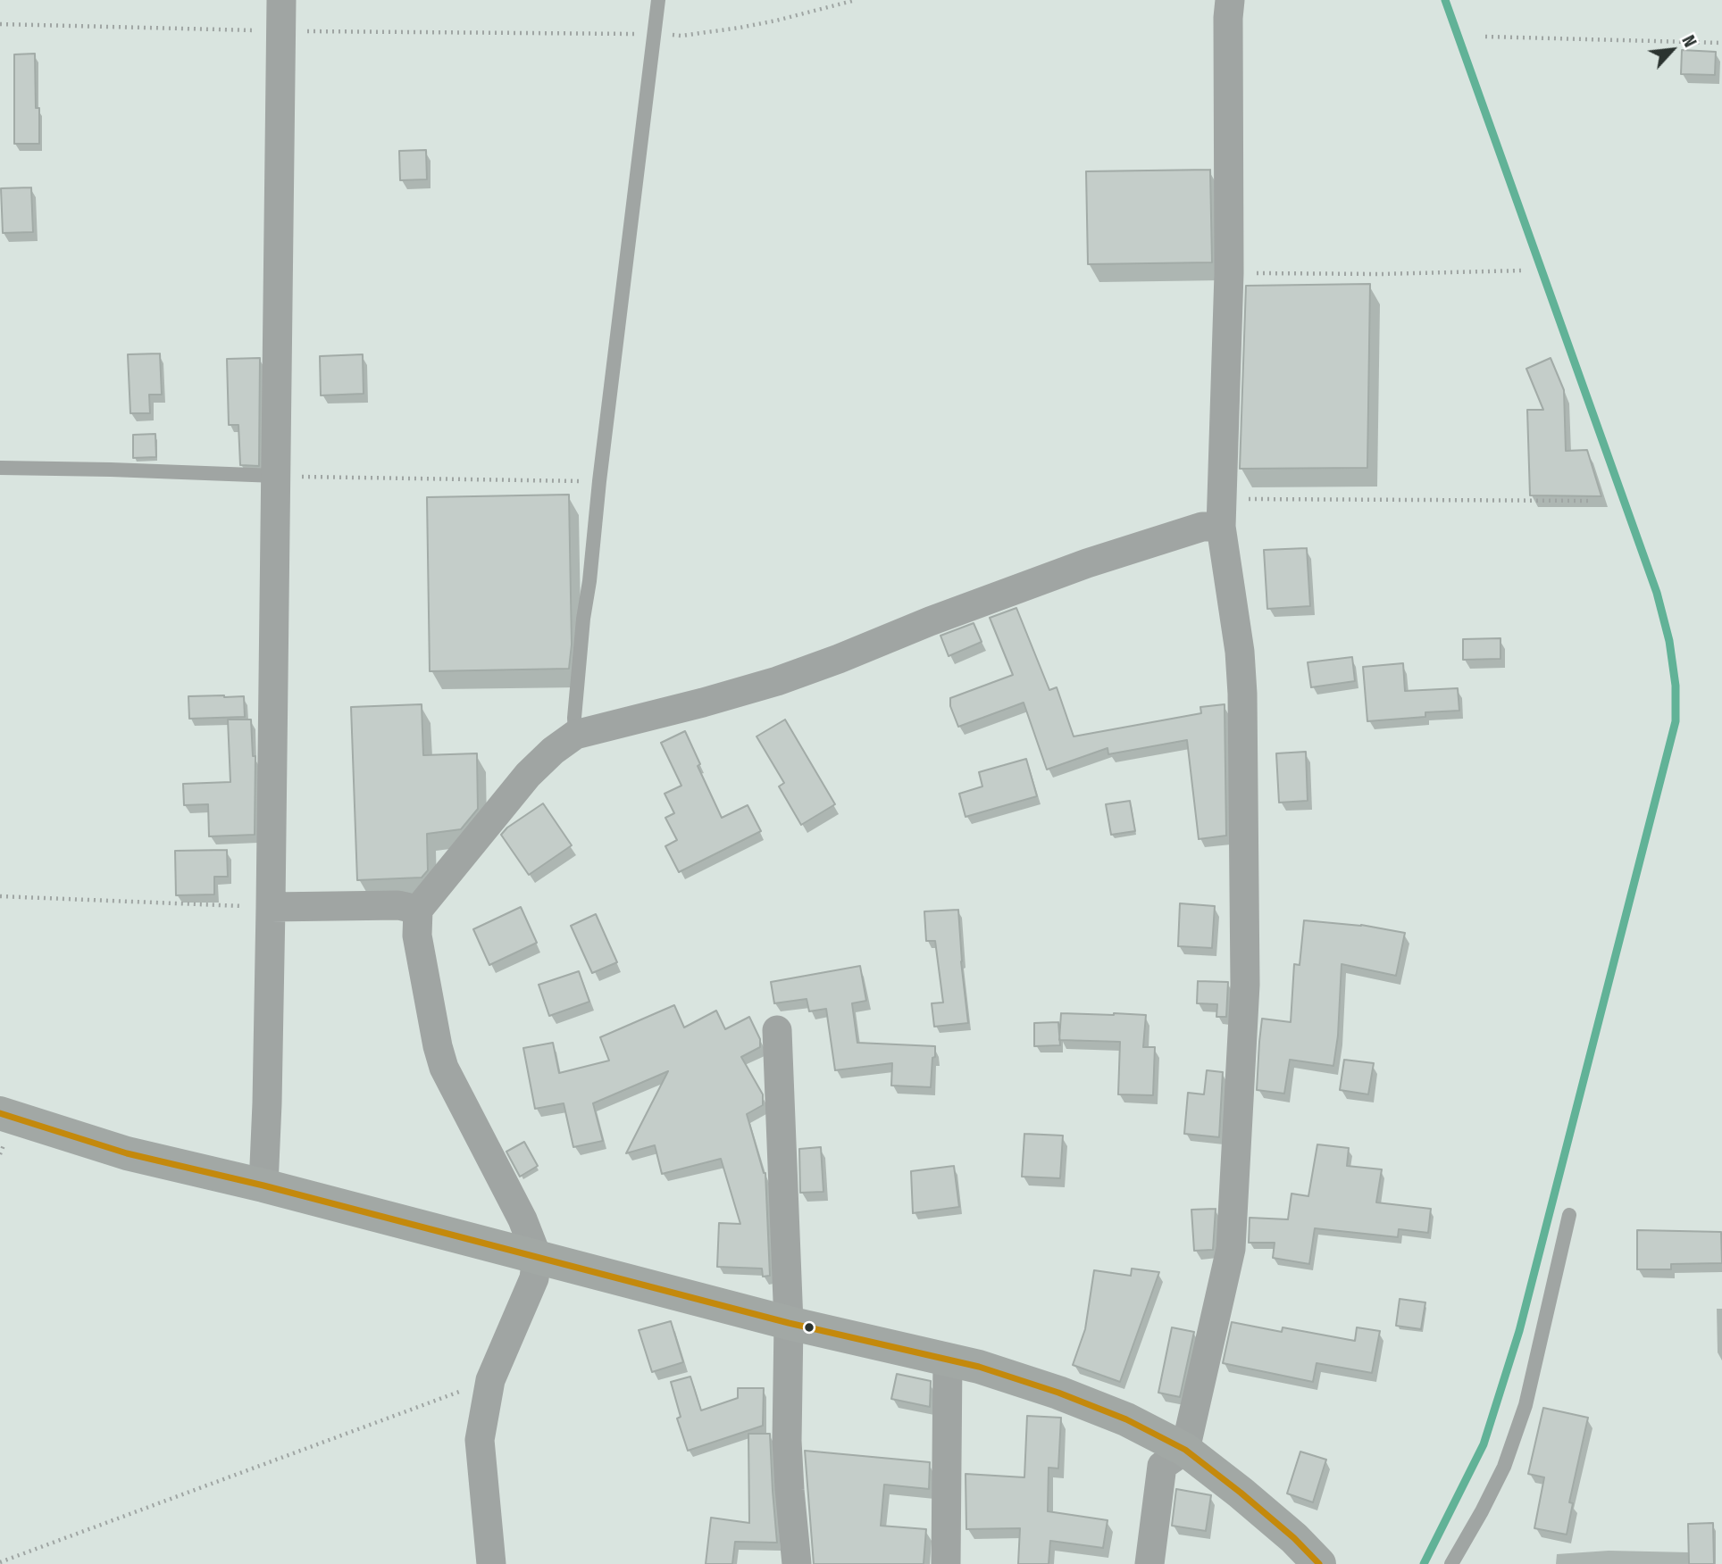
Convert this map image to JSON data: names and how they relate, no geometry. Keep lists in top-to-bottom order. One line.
{"north":"top right"}
